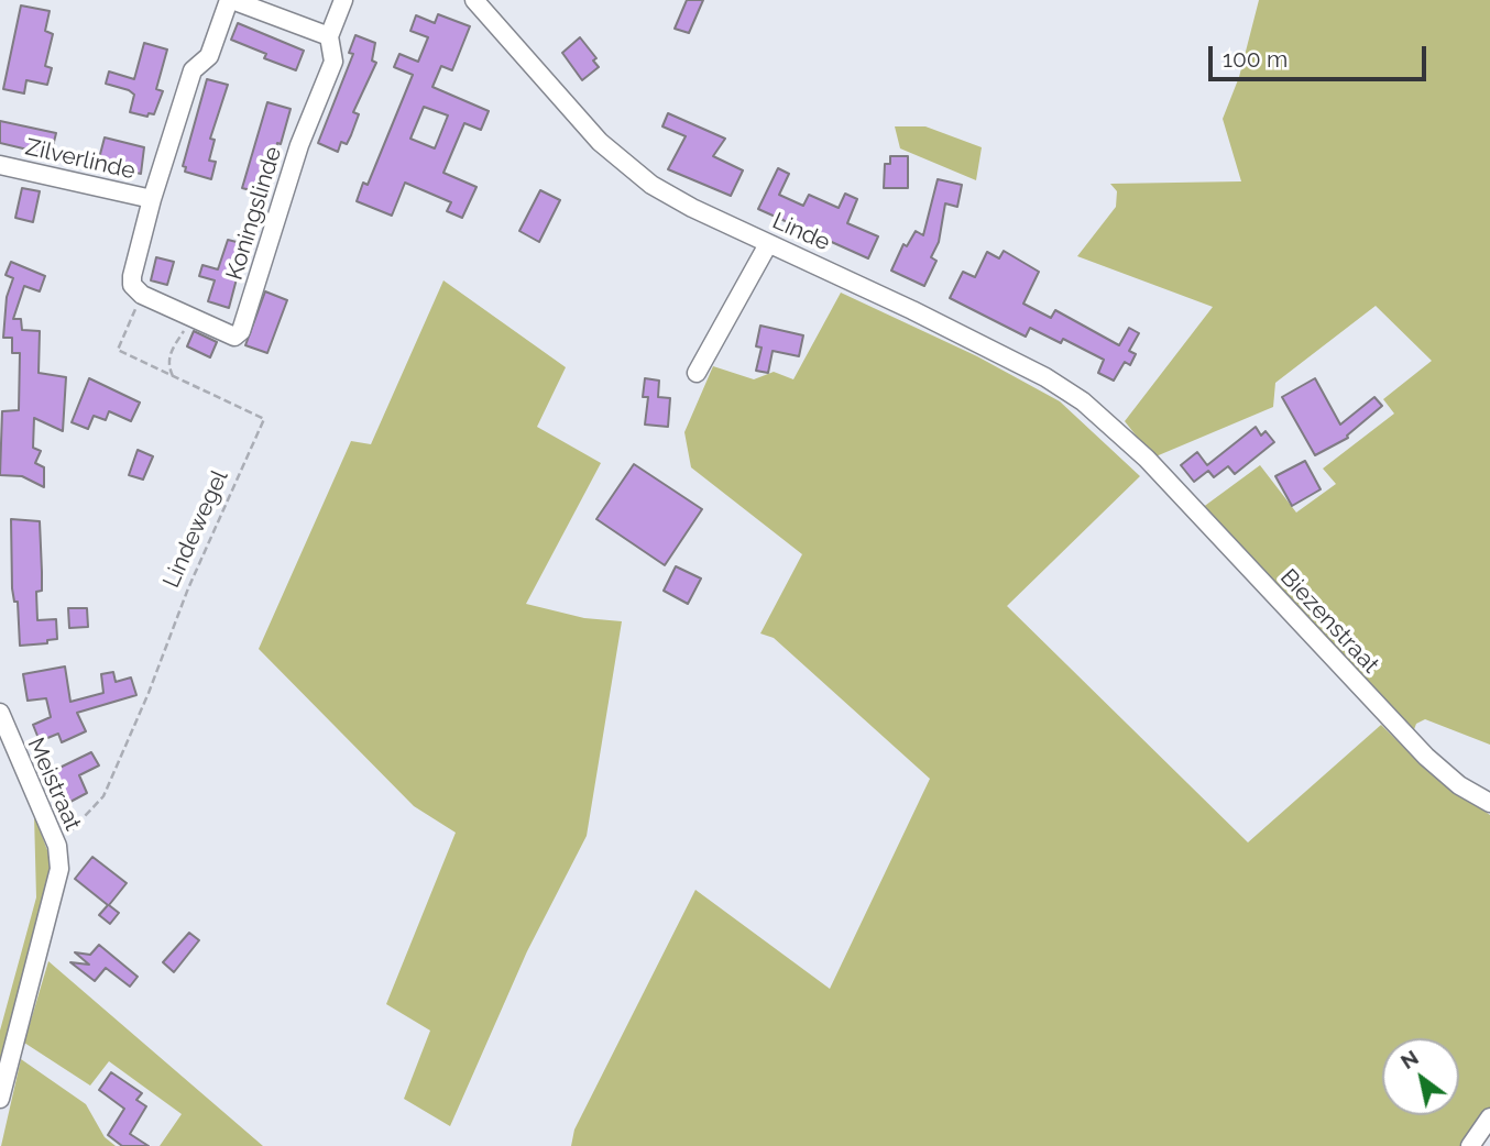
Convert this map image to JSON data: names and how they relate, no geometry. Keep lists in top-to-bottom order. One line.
{"streets":{"street":["Zilverlinde","Koningslinde","Linde","Biezenstraat","Meistraat"],"path":["Lindewegel"]},"crossings":[["Zilverlinde","Koningslinde"],["Zilverlinde","Lindewegel"],["Koningslinde","Lindewegel"],["Linde","Biezenstraat"],["Lindewegel","Meistraat"]],"scale_bar":"100 m","north":"top left"}
